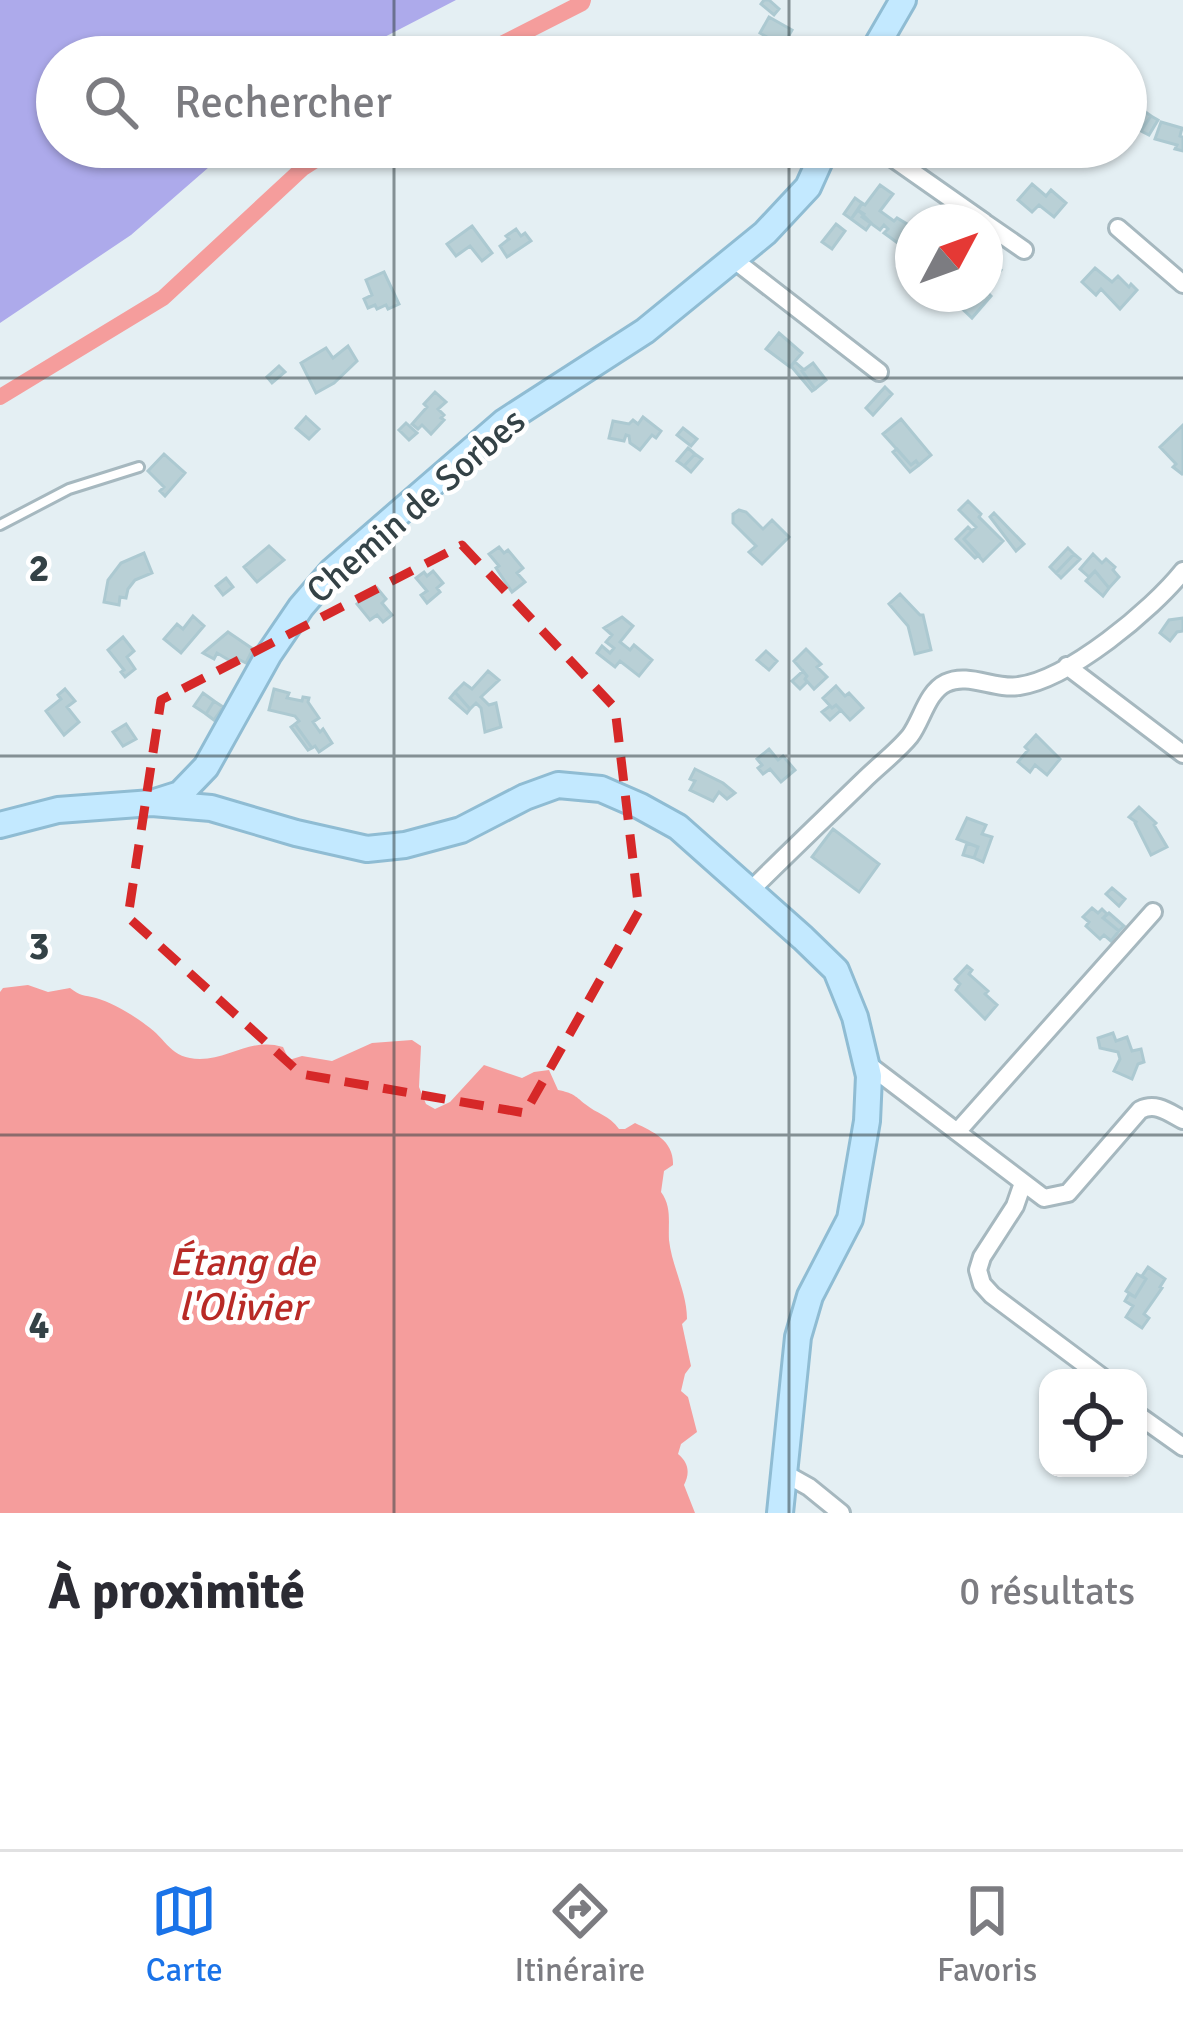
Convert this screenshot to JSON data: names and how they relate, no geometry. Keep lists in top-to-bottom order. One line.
{"streets":{"street":["Chemin de Sorbes"]},"water":["Étang de l'Olivier"],"north":"top right","page":{"search":"Rechercher","heading":["À proximité","0 résultats"],"nav":["Carte","Itinéraire","Favoris"]},"grid":{"rows":["2","3","4"]}}
